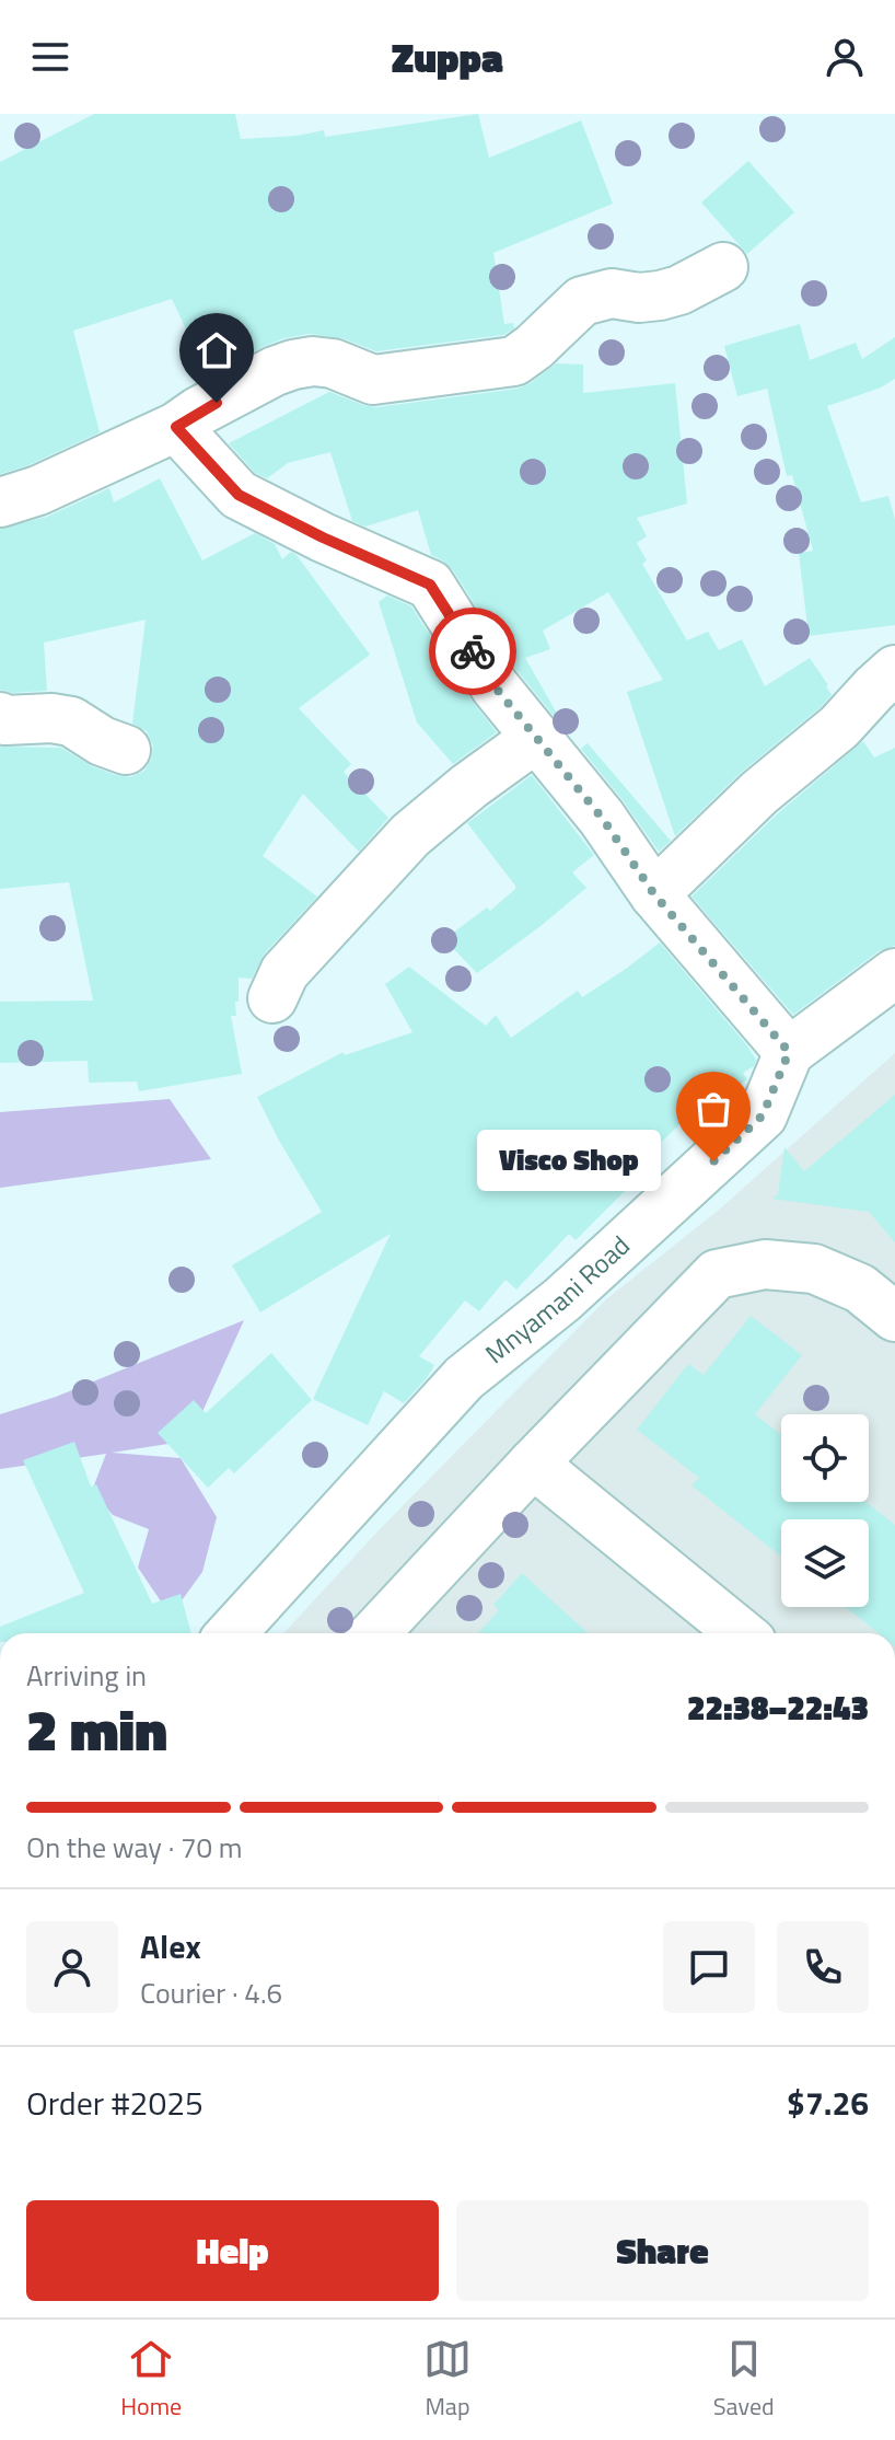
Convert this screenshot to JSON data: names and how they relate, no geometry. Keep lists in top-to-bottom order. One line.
{"streets":{"street":["Mnyamani Road"]},"places":["Visco Shop"],"page":{"header":"Zuppa","bubble":"Visco Shop","heading":["2 min","Arriving in","22:38–22:43"],"panel":["Alex","Courier · 4.6","Order #2025","$7.26"],"bar":"On the way · 70 m","buttons":["Help","Share"],"tabs":["Home","Map","Saved"]}}
